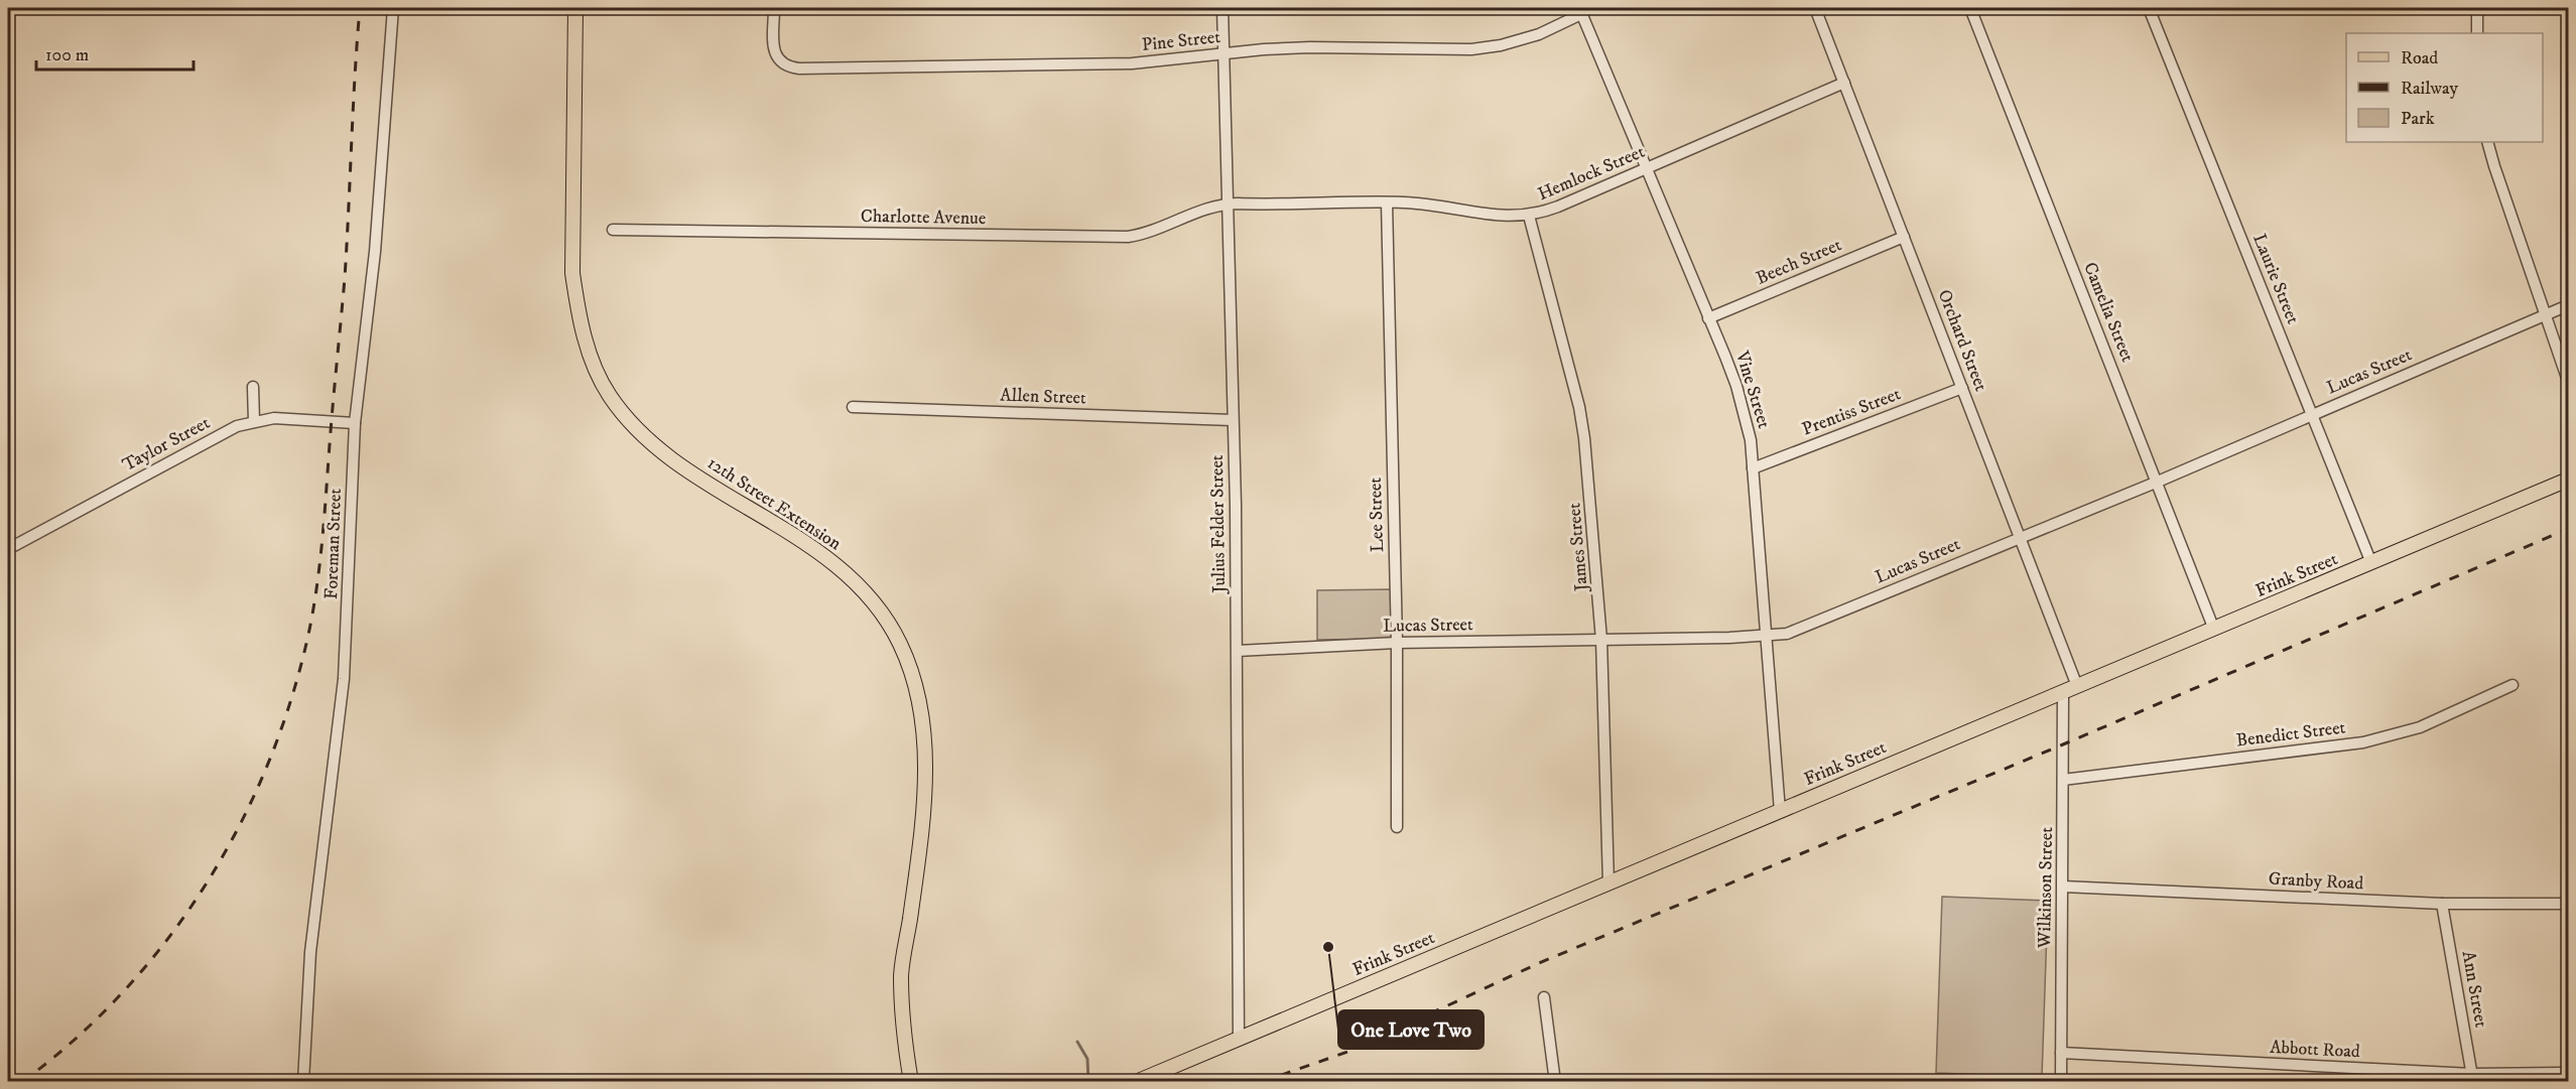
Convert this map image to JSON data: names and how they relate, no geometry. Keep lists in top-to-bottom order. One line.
{"streets":{"main road":["12th Street Extension","Frink Street"],"street":["Pine Street","Hemlock Street","Charlotte Avenue","Beech Street","Laurie Street","Camelia Street","Orchard Street","Lucas Street","Vine Street","Allen Street","Prentiss Street","Taylor Street","Lee Street","Julius Felder Street","Foreman Street","James Street","Benedict Street","Granby Road","Wilkinson Street","Ann Street","Abbott Road"]},"crossings":[["Pine Street","Vine Street"],["Pine Street","Julius Felder Street"],["Hemlock Street","Charlotte Avenue"],["Hemlock Street","Orchard Street"],["Hemlock Street","Vine Street"],["Hemlock Street","Lee Street"],["Hemlock Street","Julius Felder Street"],["Hemlock Street","James Street"],["Charlotte Avenue","Julius Felder Street"],["Beech Street","Orchard Street"],["Beech Street","Vine Street"],["Laurie Street","Lucas Street"],["Laurie Street","Frink Street"],["Camelia Street","Lucas Street"],["Camelia Street","Frink Street"],["Orchard Street","Lucas Street"],["Orchard Street","Prentiss Street"],["Orchard Street","Frink Street"],["Lucas Street","Vine Street"],["Lucas Street","Lee Street"],["Lucas Street","Julius Felder Street"],["Lucas Street","James Street"],["Vine Street","Prentiss Street"],["Vine Street","Frink Street"],["Allen Street","Julius Felder Street"],["Taylor Street","Foreman Street"],["Julius Felder Street","Frink Street"],["James Street","Frink Street"],["Frink Street","Wilkinson Street"],["Benedict Street","Wilkinson Street"],["Granby Road","Wilkinson Street"],["Granby Road","Ann Street"],["Wilkinson Street","Abbott Road"],["Ann Street","Abbott Road"]],"places":["One Love Two"],"legend":["Road","Railway","Park"],"scale_bar":"100 m"}
